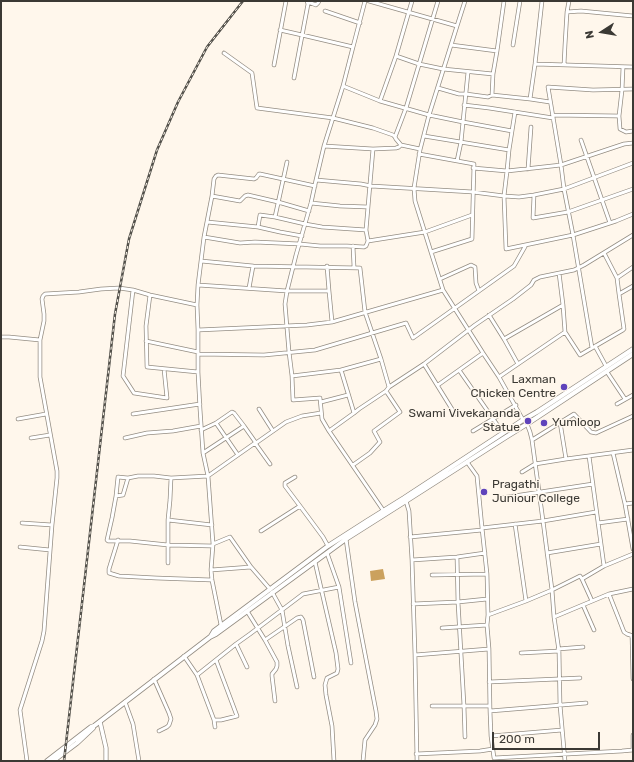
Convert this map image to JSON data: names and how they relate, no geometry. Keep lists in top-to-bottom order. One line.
{"places":["Laxman Chicken Centre","Swami Vivekananda Statue","Yumloop","Pragathi Juniour College"],"scale_bar":"200 m","north":"left"}
